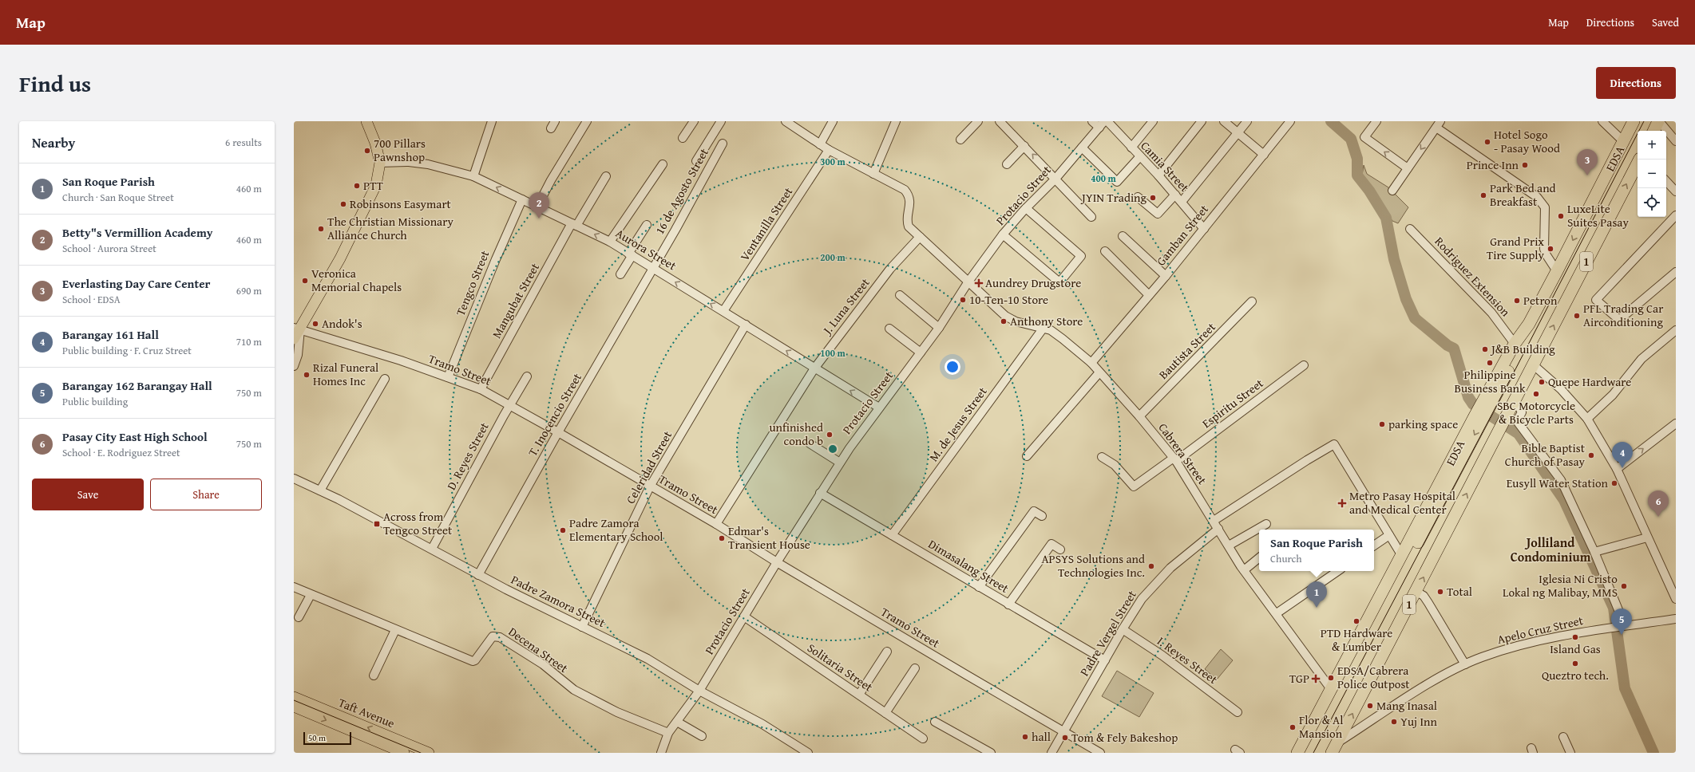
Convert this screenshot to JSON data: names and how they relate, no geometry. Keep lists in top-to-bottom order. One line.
{"streets":{"highway":["EDSA","1"],"main road":["Taft Avenue"],"street":["Camia Street","16 de Agosto Street","Protacio Street","Ventanilla Street","Gamban Street","Aurora Street","Rodriguez Extension","Tengco Street","Mangubat Street","J. Luna Street","Bautista Street","Tramo Street","Espiritu Street","T. Inocencio Street","M. de Jesus Street","Cabrera Street","D. Reyes Street","Celeridad Street","Dimasalang Street","Padre Zamora Street","Apelo Cruz Street","Padre Vergel Street","Decena Street","I. Reyes Street","Solitaria Street"]},"crossings":[["EDSA","Rodriguez Extension"],["EDSA","Cabrera Street"],["EDSA","Apelo Cruz Street"],["Camia Street","Gamban Street"],["16 de Agosto Street","Aurora Street"],["16 de Agosto Street","T. Inocencio Street"],["Protacio Street","Aurora Street"],["Protacio Street","Tramo Street"],["Protacio Street","Cabrera Street"],["Protacio Street","Dimasalang Street"],["Protacio Street","Padre Zamora Street"],["Protacio Street","Decena Street"],["Protacio Street","Solitaria Street"],["Ventanilla Street","Aurora Street"],["Gamban Street","Cabrera Street"],["Aurora Street","Tengco Street"],["Aurora Street","Mangubat Street"],["Aurora Street","J. Luna Street"],["Aurora Street","T. Inocencio Street"],["Aurora Street","Celeridad Street"],["Tengco Street","Tramo Street"],["Mangubat Street","Tramo Street"],["J. Luna Street","Tramo Street"],["J. Luna Street","Cabrera Street"],["Bautista Street","Cabrera Street"],["Tramo Street","T. Inocencio Street"],["Tramo Street","D. Reyes Street"],["Tramo Street","Celeridad Street"],["Tramo Street","Padre Vergel Street"],["Espiritu Street","Cabrera Street"],["T. Inocencio Street","Padre Zamora Street"],["M. de Jesus Street","Cabrera Street"],["M. de Jesus Street","Dimasalang Street"],["Cabrera Street","Padre Vergel Street"],["D. Reyes Street","Padre Zamora Street"],["Celeridad Street","Padre Zamora Street"],["Dimasalang Street","Padre Vergel Street"],["Padre Vergel Street","I. Reyes Street"]],"one_way":["Aurora Street"],"districts":["Jolliland Condominium"],"places":{"other":["Hotel Sogo - Pasay Wood","700 Pillars Pawnshop","Prince Inn","PTT","Park Bed and Breakfast","JYIN Trading","Robinsons Easymart","LuxeLite Suites Pasay","The Christian Missionary Alliance Church","Grand Prix Tire Supply","Veronica Memorial Chapels","10-Ten-10 Store","Petron","PFL Trading Car Airconditioning","Anthony Store","Andok's","J&B Building","Philippine Business Bank","Rizal Funeral Homes Inc","Quepe Hardware","SBC Motorcycle & Bicycle Parts","parking space","unfinished condo b","Bible Baptist Church of Pasay","Eusyll Water Station","Padre Zamora Elementary School","Edmar's Transient House","APSYS Solutions and Technologies Inc.","Iglesia Ni Cristo Lokal ng Malibay, MMS","Total","PTD Hardware & Lumber","Island Gas","Queztro tech.","EDSA/Cabrera Police Outpost","Mang Inasal","Yuj Inn","Flor & Al Mansion","hall","Tom & Fely Bakeshop"],"health":["Aundrey Drugstore","Metro Pasay Hospital and Medical Center","TGP"],"transit":["Across from Tengco Street"]},"scale_bar":"50 m","page":{"header":"Map","nav":["Map","Directions","Saved"],"title":"Find us","buttons":["Directions",["Save","Share"]],"heading":["Nearby","6 results"],"map_buttons":["+","−"],"pins":["3","2","4","6","1","5"],"list":[{"mark":"1","name":"San Roque Parish","note":"Church · San Roque Street","value":"460 m"},{"mark":"2","name":"Betty\"s Vermillion Academy","note":"School · Aurora Street","value":"460 m"},{"mark":"3","name":"Everlasting Day Care Center","note":"School · EDSA","value":"690 m"},{"mark":"4","name":"Barangay 161 Hall","note":"Public building · F. Cruz Street","value":"710 m"},{"mark":"5","name":"Barangay 162 Barangay Hall","note":"Public building","value":"750 m"},{"mark":"6","name":"Pasay City East High School","note":"School · E. Rodriguez Street","value":"750 m"}],"popup":["San Roque Parish","Church"],"scale":"50 m"},"rings":["300 m","400 m","200 m","100 m"]}
